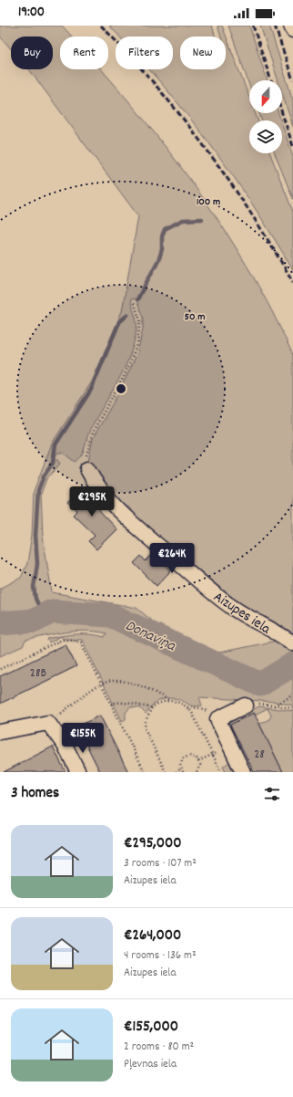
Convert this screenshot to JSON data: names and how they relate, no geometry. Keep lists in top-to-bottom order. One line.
{"streets":{"street":["Aizupes iela"]},"water":["Donaviņa"],"house_numbers":["28B","28"],"north":"bottom","page":{"status":"19:00","chip":["Buy","Rent","Filters","New"],"price":["€295K","€264K","€155K"],"heading":"3 homes","list":[{"name":"€295,000","note":"3 rooms · 107 m² · Aizupes iela"},{"name":"€264,000","note":"4 rooms · 136 m² · Aizupes iela"},{"name":"€155,000","note":"2 rooms · 80 m² · Pļevnas iela"}]},"rings":["100 m","50 m"]}
